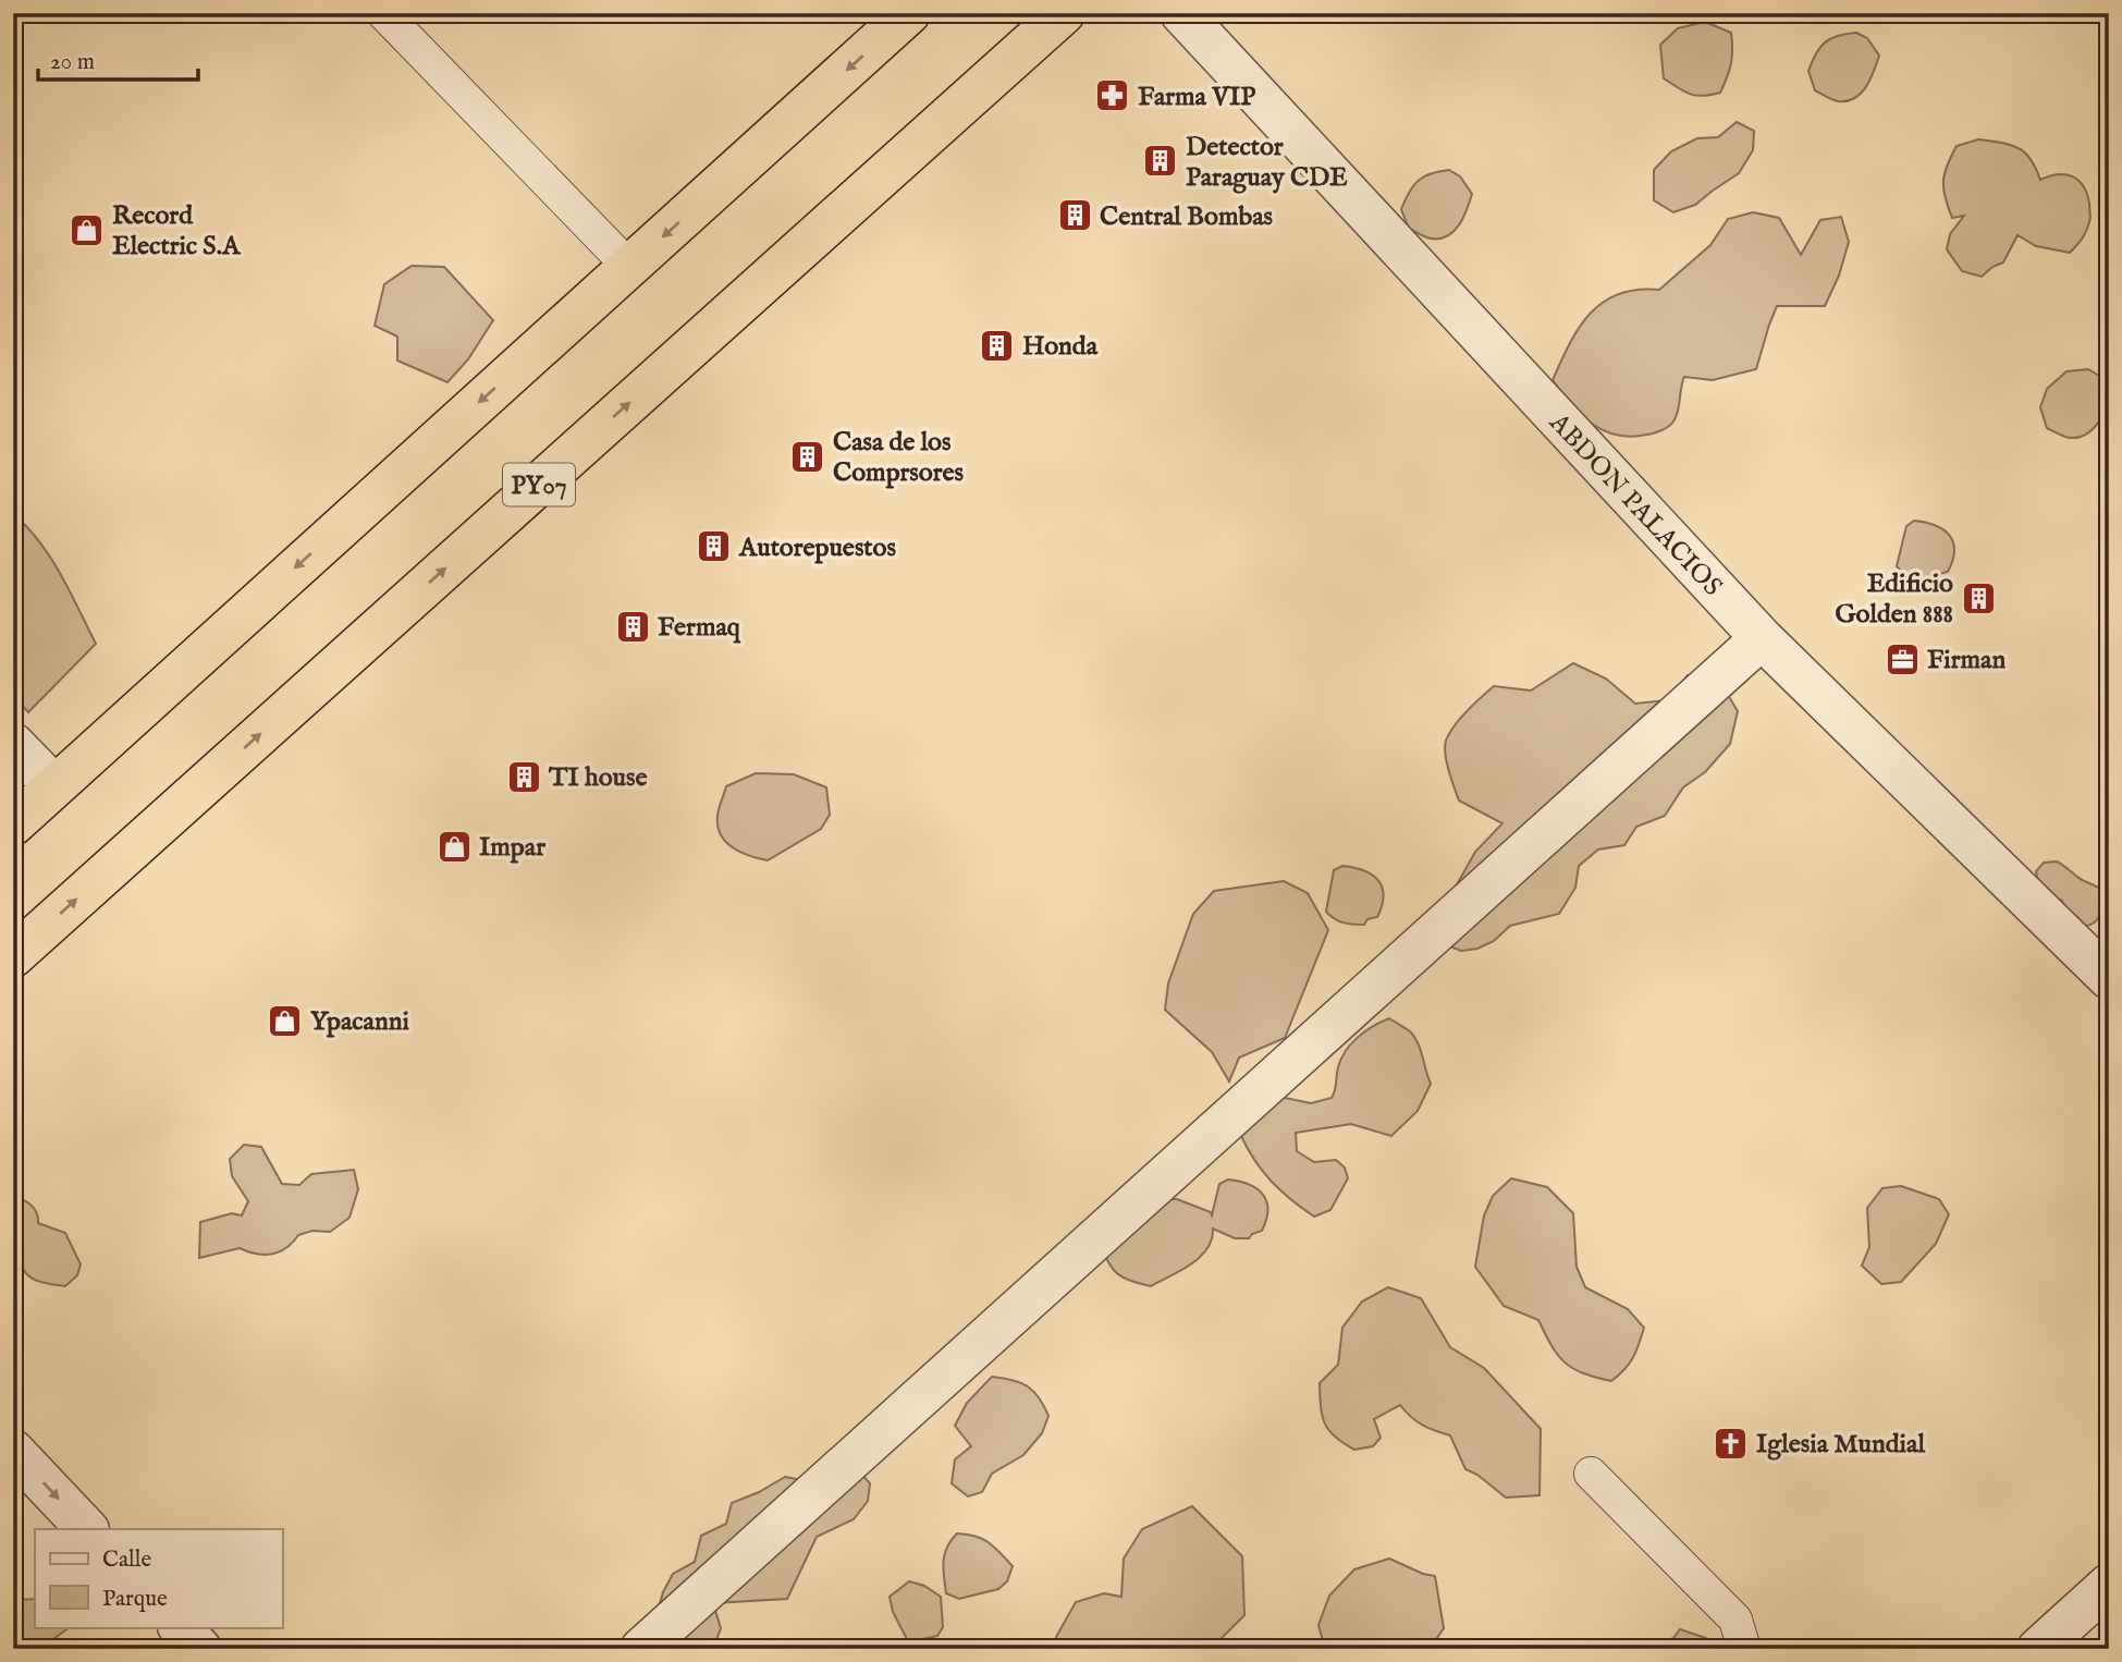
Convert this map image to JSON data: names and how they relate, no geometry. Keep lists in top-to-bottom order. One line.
{"streets":{"highway":["PY07"],"street":["ABDON PALACIOS"]},"places":{"pharmacy":["Farma VIP"],"building":["Detector Paraguay CDE","Central Bombas","Honda","Casa de los Comprsores","Autorepuestos","Edificio Golden 888","Fermaq","TI house"],"shop":["Record Electric S.A","Impar","Ypacanni"],"office":["Firman"],"church":["Iglesia Mundial"]},"legend":["Calle","Parque"],"scale_bar":"20 m"}
